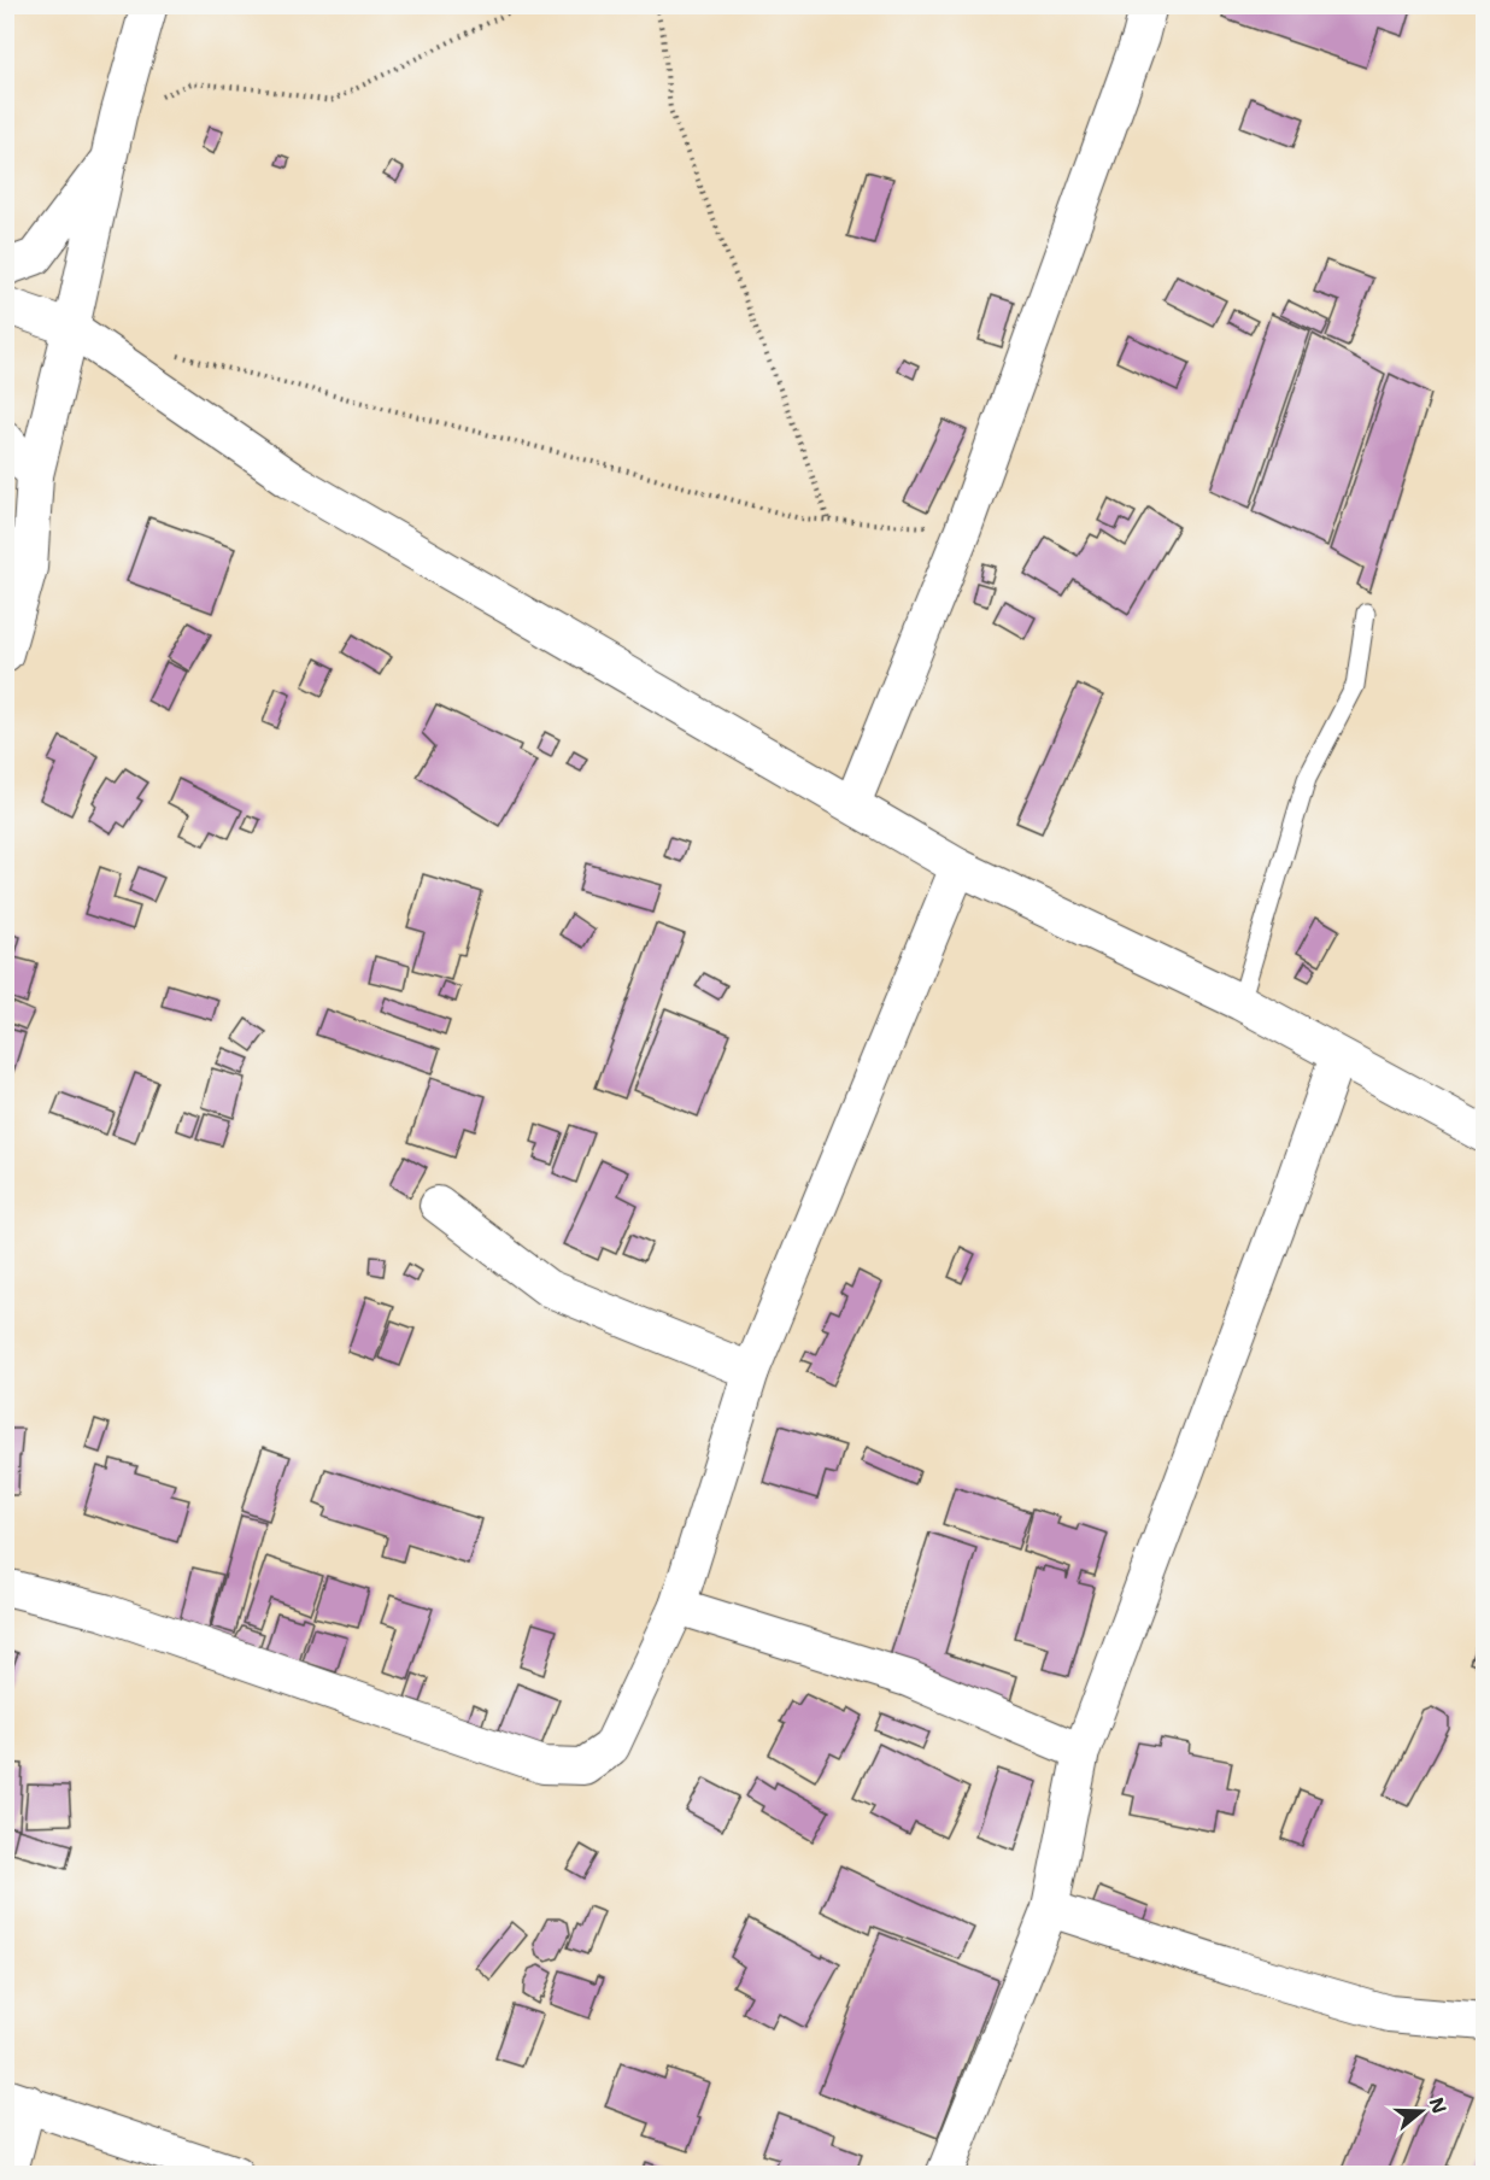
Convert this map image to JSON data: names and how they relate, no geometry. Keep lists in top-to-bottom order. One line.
{"north":"right"}
